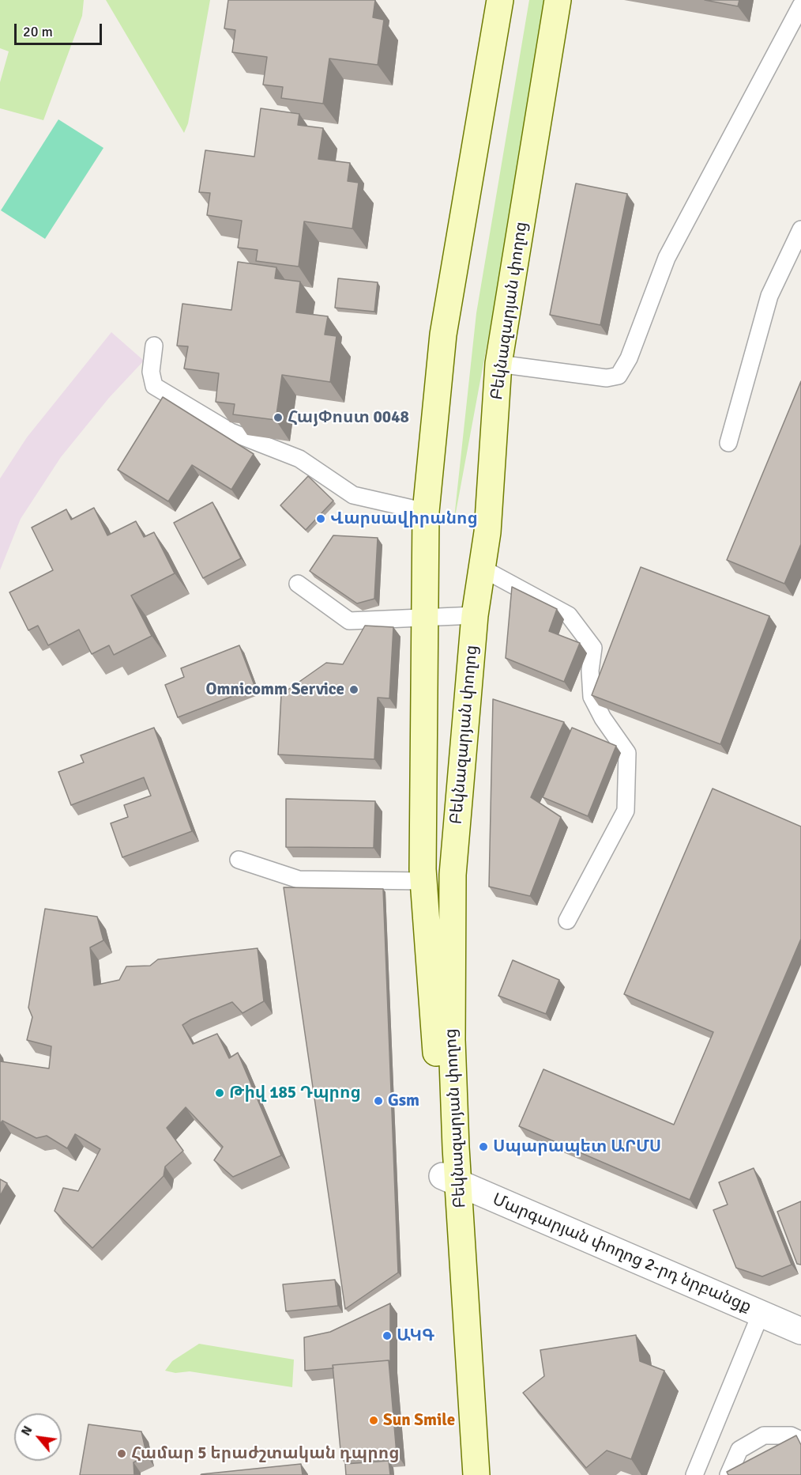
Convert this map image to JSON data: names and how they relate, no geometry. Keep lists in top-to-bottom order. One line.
{"streets":{"street":["Բեկնազարյան փողոց","Մարգարյան փողոց 2-րդ նրբանցք"]},"crossings":[["Բեկնազարյան փողոց","Մարգարյան փողոց 2-րդ նրբանցք"]],"places":["ՀայՓոստ 0048","Վարսավիրանոց","Omnicomm Service","Թիվ 185 Դպրոց","Gsm","Սպարապետ ԱՐՄՍ","ԱԿԳ","Sun Smile","Համար 5 երաժշտական դպրոց"],"scale_bar":"20 m","north":"top left"}
